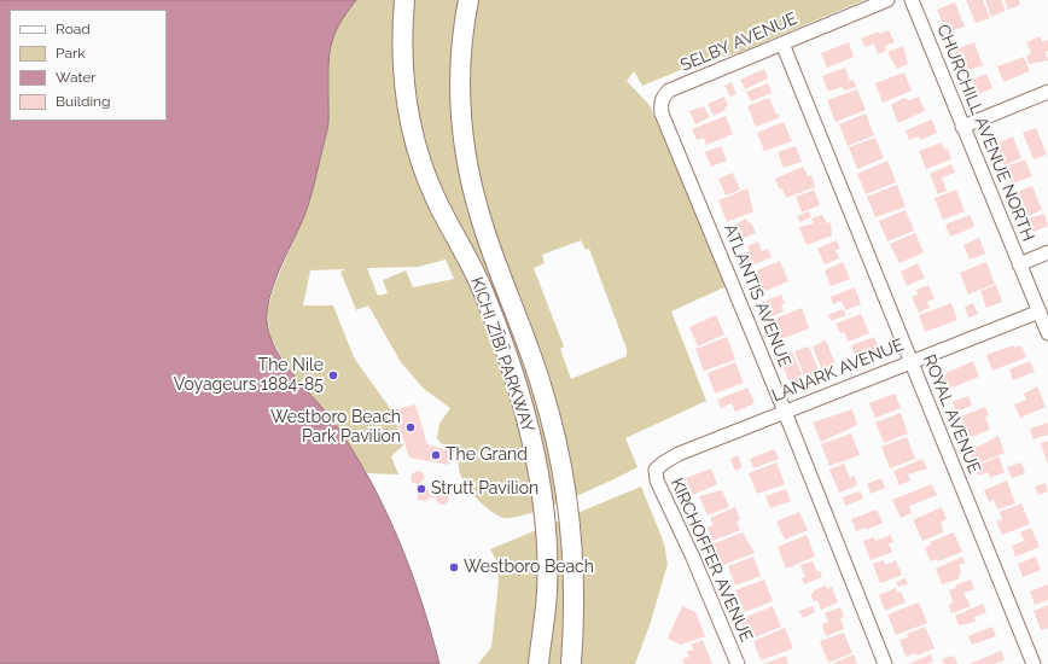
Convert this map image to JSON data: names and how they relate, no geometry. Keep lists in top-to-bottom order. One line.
{"streets":{"highway":["KICHI ZĪBĪ PARKWAY"],"street":["SELBY AVENUE","CHURCHILL AVENUE NORTH","ATLANTIS AVENUE","LANARK AVENUE","ROYAL AVENUE","KIRCHOFFER AVENUE"]},"crossings":[["SELBY AVENUE","ATLANTIS AVENUE"],["SELBY AVENUE","ROYAL AVENUE"],["CHURCHILL AVENUE NORTH","LANARK AVENUE"],["ATLANTIS AVENUE","LANARK AVENUE"],["LANARK AVENUE","ROYAL AVENUE"],["LANARK AVENUE","KIRCHOFFER AVENUE"]],"places":["The Nile Voyageurs 1884-85","Westboro Beach Park Pavilion","The Grand","Strutt Pavilion","Westboro Beach"],"legend":["Road","Park","Water","Building"]}
